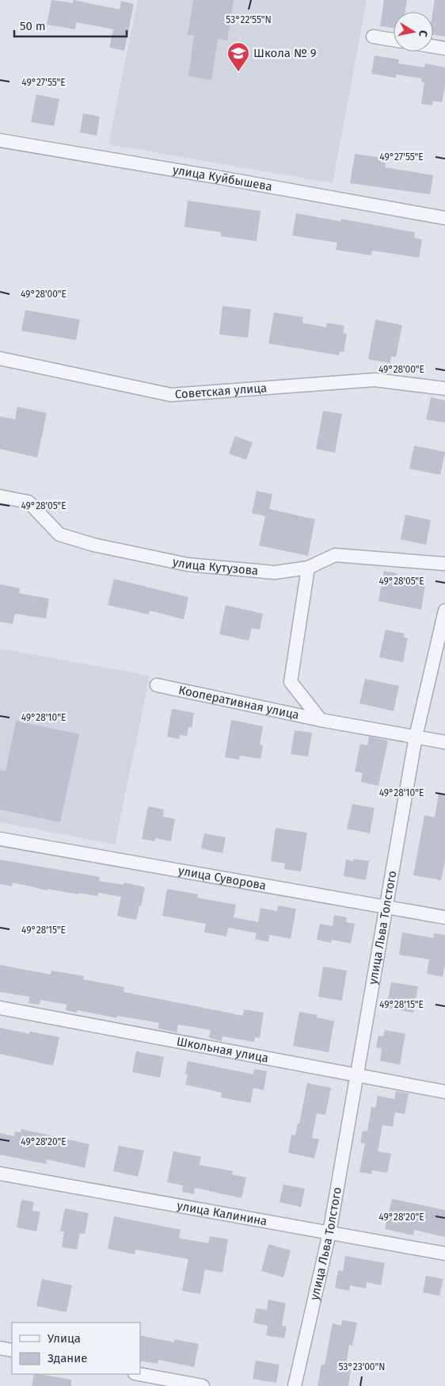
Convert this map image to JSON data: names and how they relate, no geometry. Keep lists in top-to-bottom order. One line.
{"streets":{"street":["улица Куйбышева","Советская улица","улица Кутузова","Кооперативная улица","улица Суворова","улица Льва Толстого","Школьная улица","улица Калинина"]},"crossings":[["улица Кутузова","Кооперативная улица"],["Кооперативная улица","улица Льва Толстого"],["улица Суворова","улица Льва Толстого"],["улица Льва Толстого","Школьная улица"],["улица Льва Толстого","улица Калинина"]],"places":{"school or university":["Школа № 9"]},"legend":["Улица","Здание"],"scale_bar":"50 m","north":"right","coordinates":["53°22'55\"N","49°27'55\"E","49°28'00\"E","49°28'05\"E","49°28'10\"E","49°28'15\"E","49°28'20\"E","53°23'00\"N"]}
